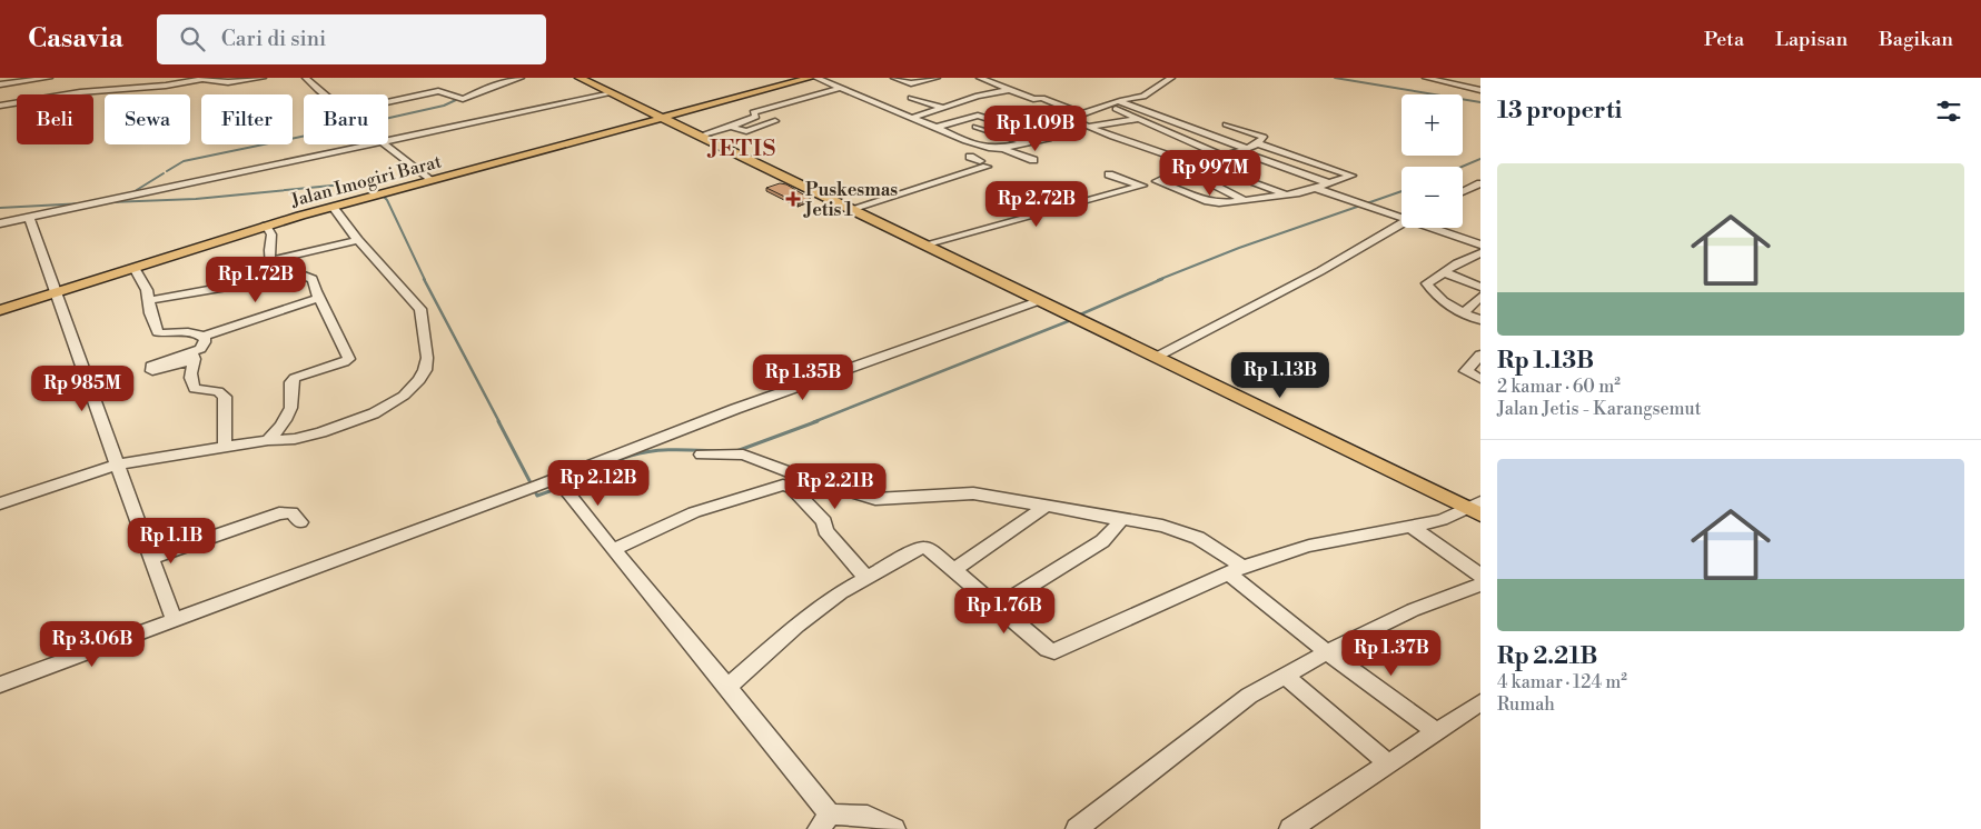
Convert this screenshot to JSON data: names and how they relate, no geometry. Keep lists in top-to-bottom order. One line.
{"streets":{"main road":["Jalan Imogiri Barat"]},"districts":["JETIS"],"places":{"health":["Puskesmas Jetis 1"]},"page":{"header":"Casavia","search":"Cari di sini","nav":["Peta","Lapisan","Bagikan"],"heading":"13 properti","map_buttons":["+","−"],"chip":["Beli","Sewa","Filter","Baru"],"price":["Rp 1.09B","Rp 997M","Rp 2.72B","Rp 1.72B","Rp 1.13B","Rp 1.35B","Rp 985M","Rp 2.12B","Rp 2.21B","Rp 1.1B","Rp 1.76B","Rp 3.06B","Rp 1.37B"],"list":[{"name":"Rp 1.13B","note":"2 kamar · 60 m² · Jalan Jetis - Karangsemut"},{"name":"Rp 2.21B","note":"4 kamar · 124 m² · Rumah"}]}}
